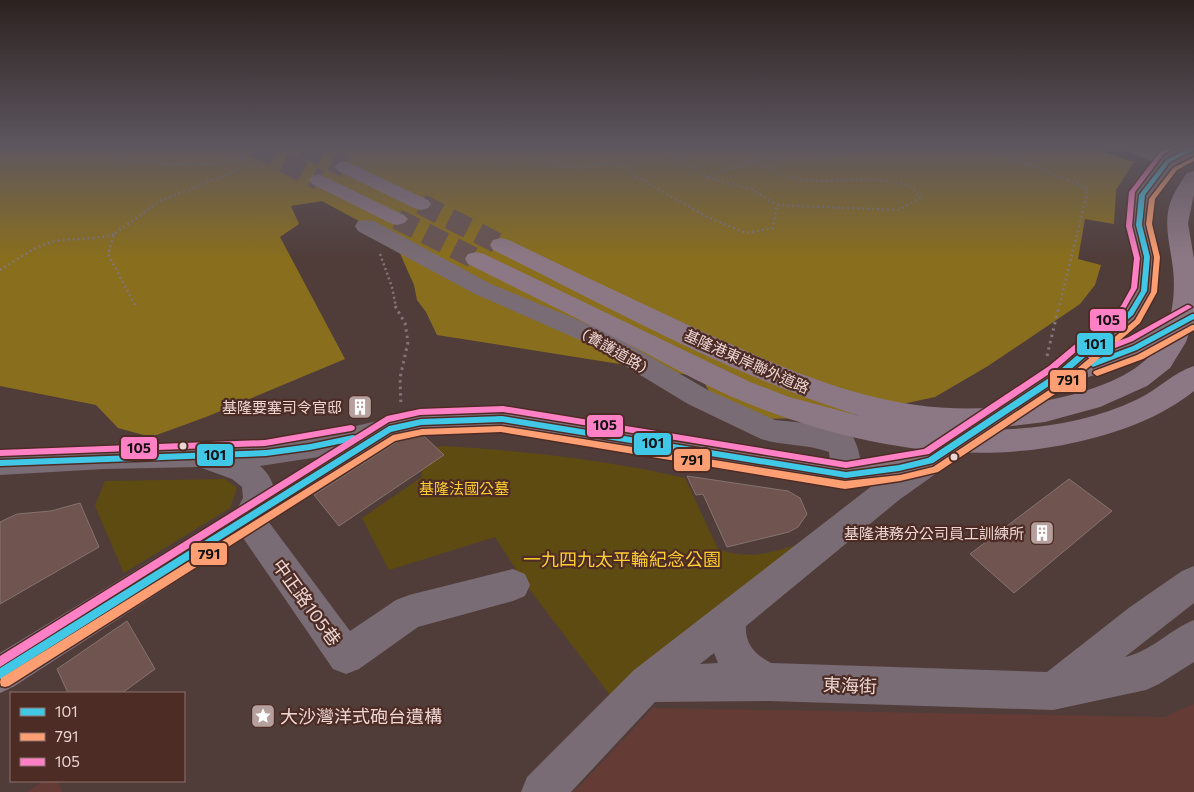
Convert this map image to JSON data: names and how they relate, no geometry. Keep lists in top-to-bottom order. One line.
{"streets":{"highway":["基隆港東岸聯外道路"],"street":["(養護道路)","中正路105巷","東海街"]},"parks":["基隆法國公墓","一九四九太平輪紀念公園"],"places":{"building":["基隆要塞司令官邸","基隆港務分公司員工訓練所"],"place":["大沙灣洋式砲台遺構"]},"lines":["transit line 101","transit line 791","transit line 105"],"legend":["101","791","105"]}
